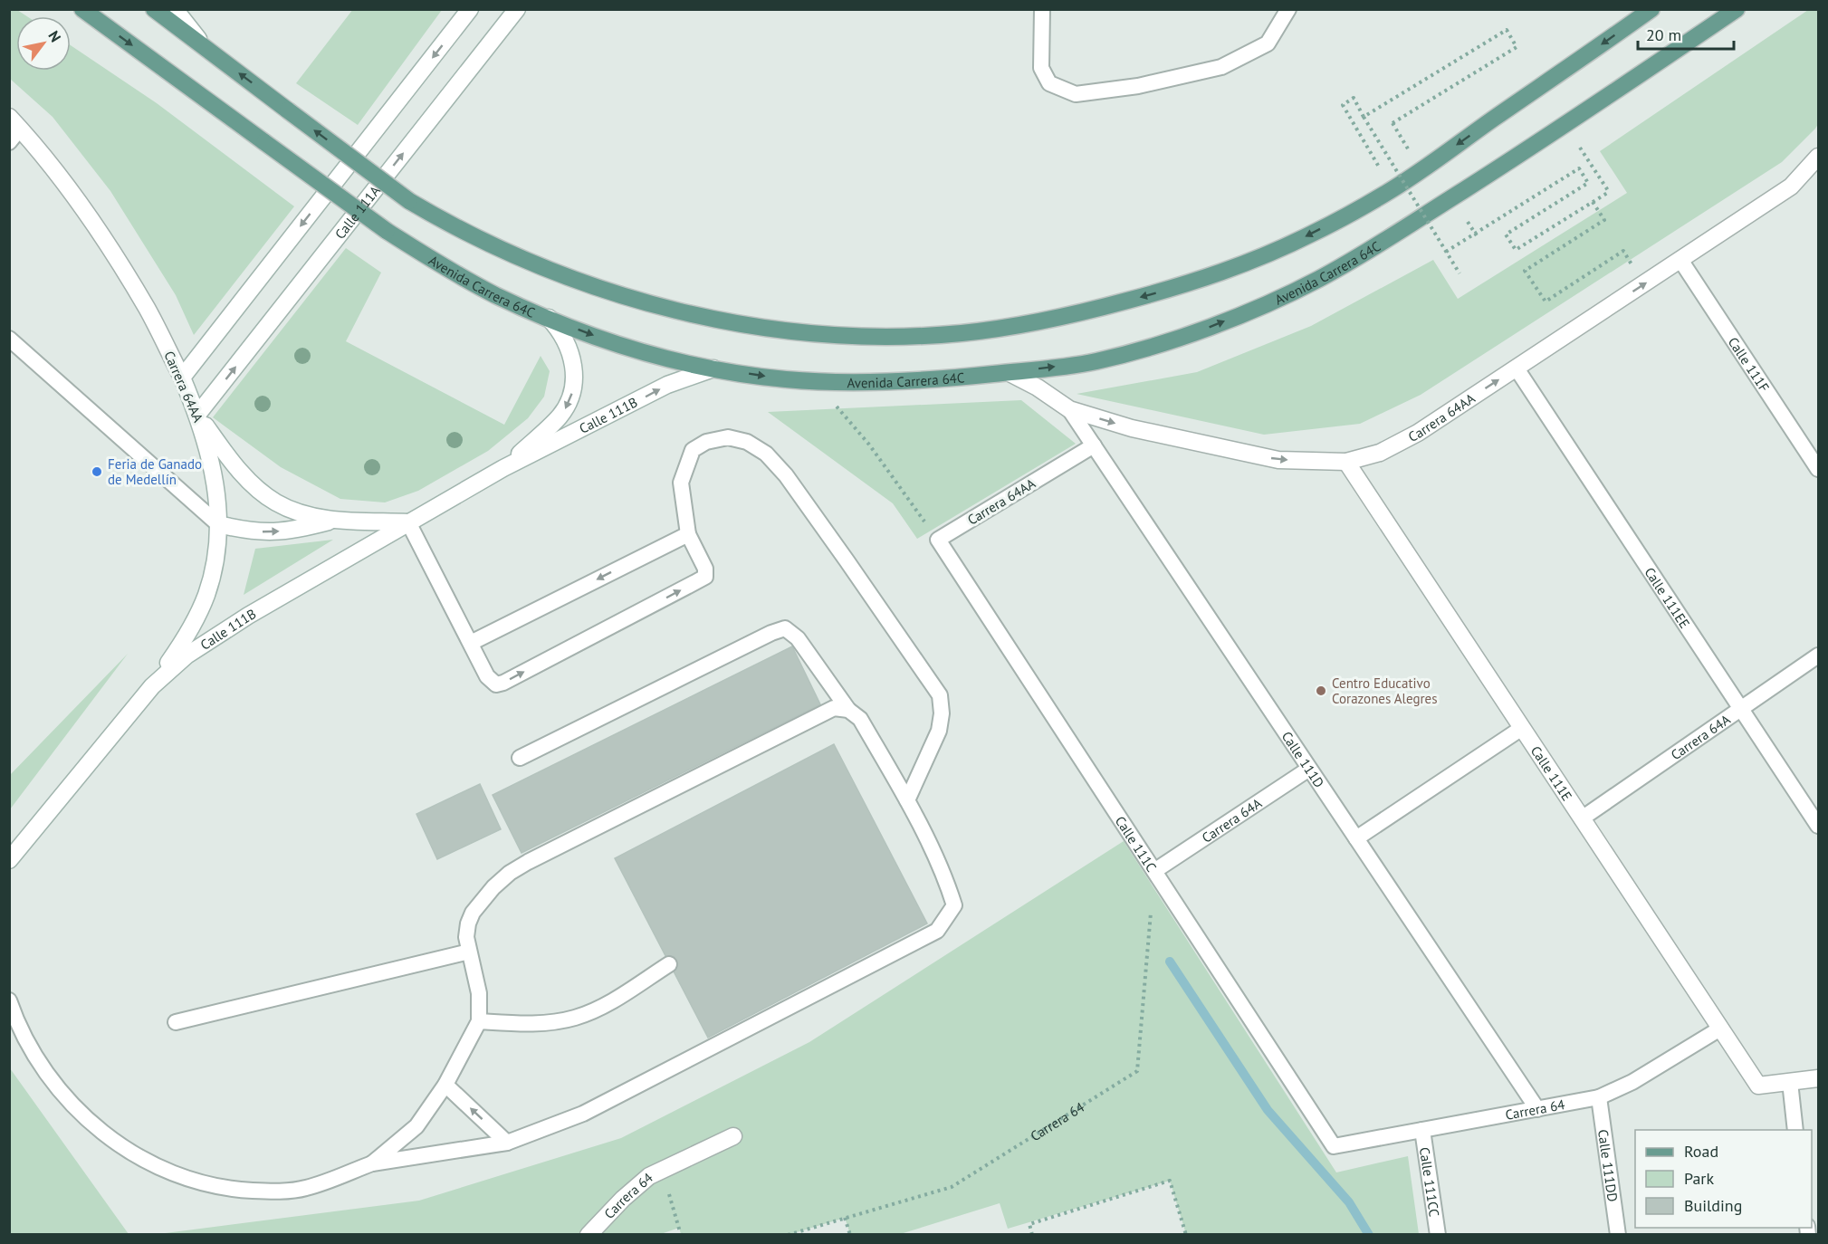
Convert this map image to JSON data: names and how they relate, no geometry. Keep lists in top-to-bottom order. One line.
{"streets":{"main road":["Avenida Carrera 64C"],"street":["Calle 111A","Carrera 64AA","Calle 111B","Calle 111E","Carrera 64"],"lane":["Calle 111F","Calle 111EE","Carrera 64A","Calle 111D","Calle 111C","Calle 111DD","Calle 111CC"]},"crossings":[["Calle 111A","Carrera 64AA"],["Avenida Carrera 64C","Carrera 64AA"],["Avenida Carrera 64C","Calle 111B"],["Calle 111F","Carrera 64AA"],["Carrera 64AA","Calle 111B"],["Carrera 64AA","Calle 111EE"],["Carrera 64AA","Calle 111D"],["Carrera 64AA","Calle 111E"],["Carrera 64AA","Calle 111C"],["Calle 111EE","Carrera 64A"],["Carrera 64A","Calle 111D"],["Carrera 64A","Calle 111E"],["Carrera 64A","Calle 111C"],["Carrera 64A","Carrera 64"],["Calle 111D","Carrera 64"],["Calle 111E","Carrera 64"],["Calle 111C","Carrera 64"],["Carrera 64","Calle 111DD"],["Carrera 64","Calle 111CC"]],"places":["Feria de Ganado de Medellín","Centro Educativo Corazones Alegres"],"legend":["Road","Park","Building"],"scale_bar":"20 m","north":"top right"}
